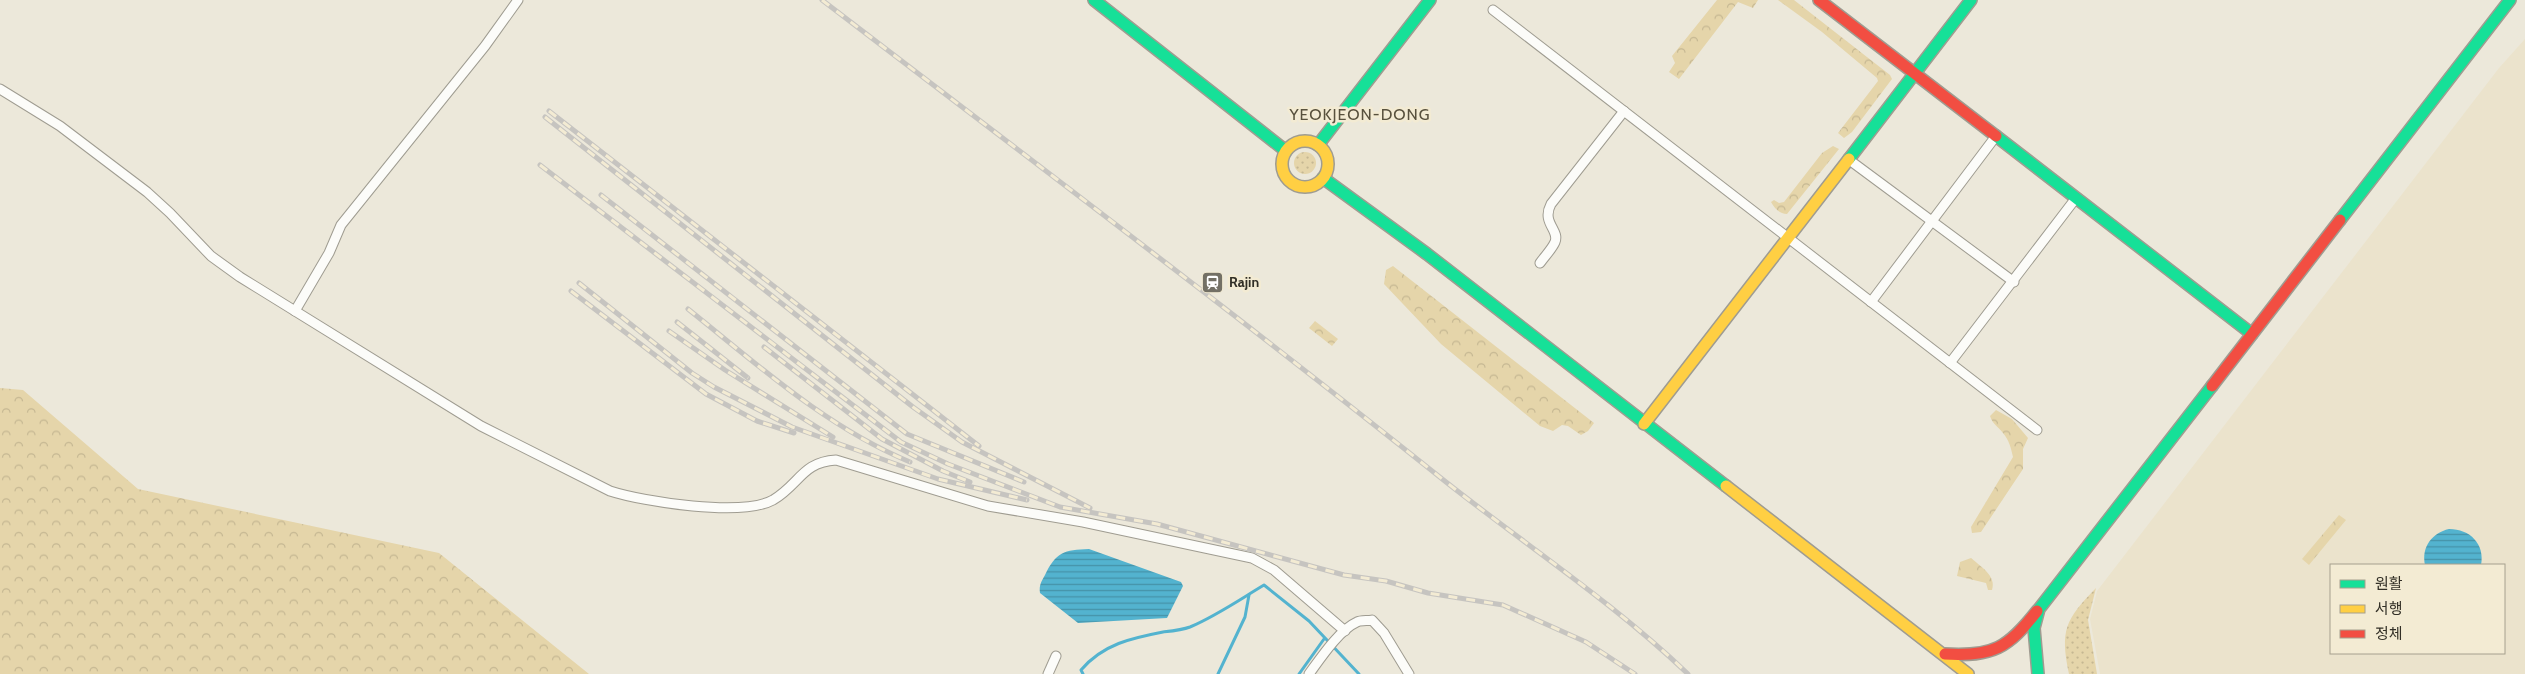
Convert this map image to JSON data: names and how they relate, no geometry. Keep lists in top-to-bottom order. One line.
{"districts":["YEOKJEON-DONG"],"places":{"station":["Rajin"]},"legend":["원활","서행","정체"]}
